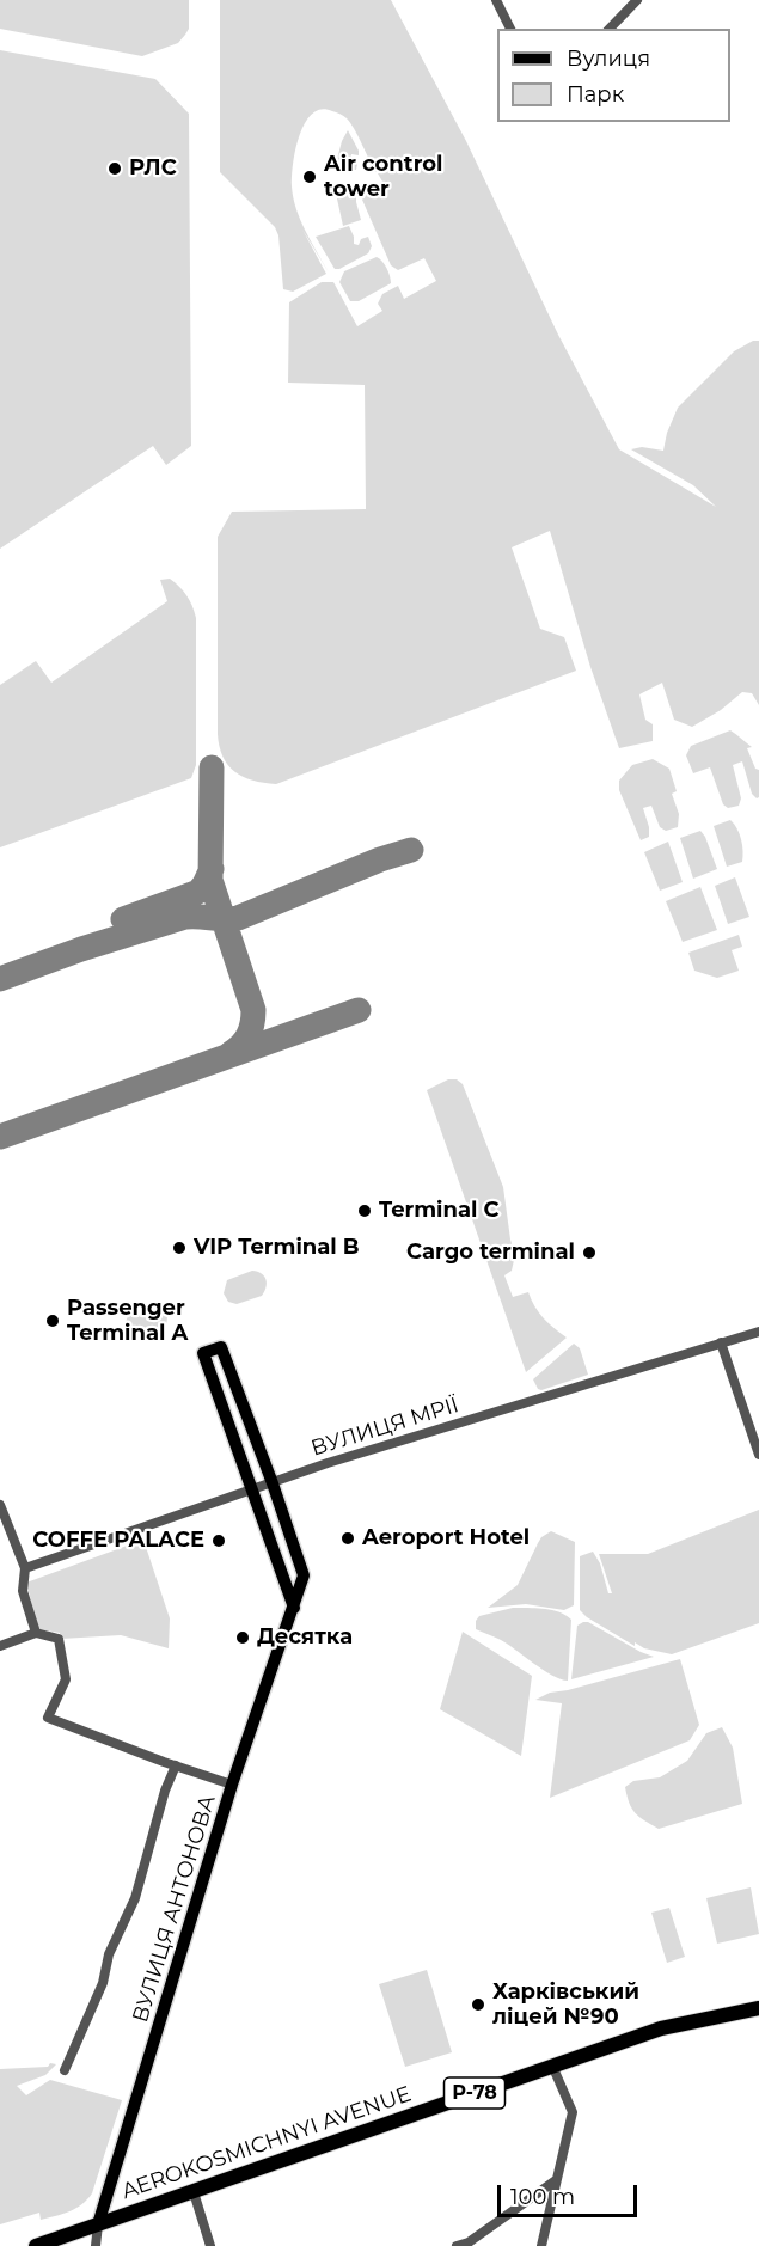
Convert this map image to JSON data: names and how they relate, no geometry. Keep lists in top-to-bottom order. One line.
{"streets":{"highway":["Р-78","AEROKOSMICHNYI AVENUE"],"main road":["ВУЛИЦЯ АНТОНОВА"],"street":["ВУЛИЦЯ МРІЇ"]},"crossings":[["ВУЛИЦЯ МРІЇ","ВУЛИЦЯ АНТОНОВА"],["ВУЛИЦЯ АНТОНОВА","AEROKOSMICHNYI AVENUE"]],"places":["РЛС","Air control tower","Terminal C","VIP Terminal B","Cargo terminal","Passenger Terminal A","Aeroport Hotel","COFFE PALACE","Десятка","Харківський ліцей №90"],"legend":["Вулиця","Парк"],"scale_bar":"100 m"}
